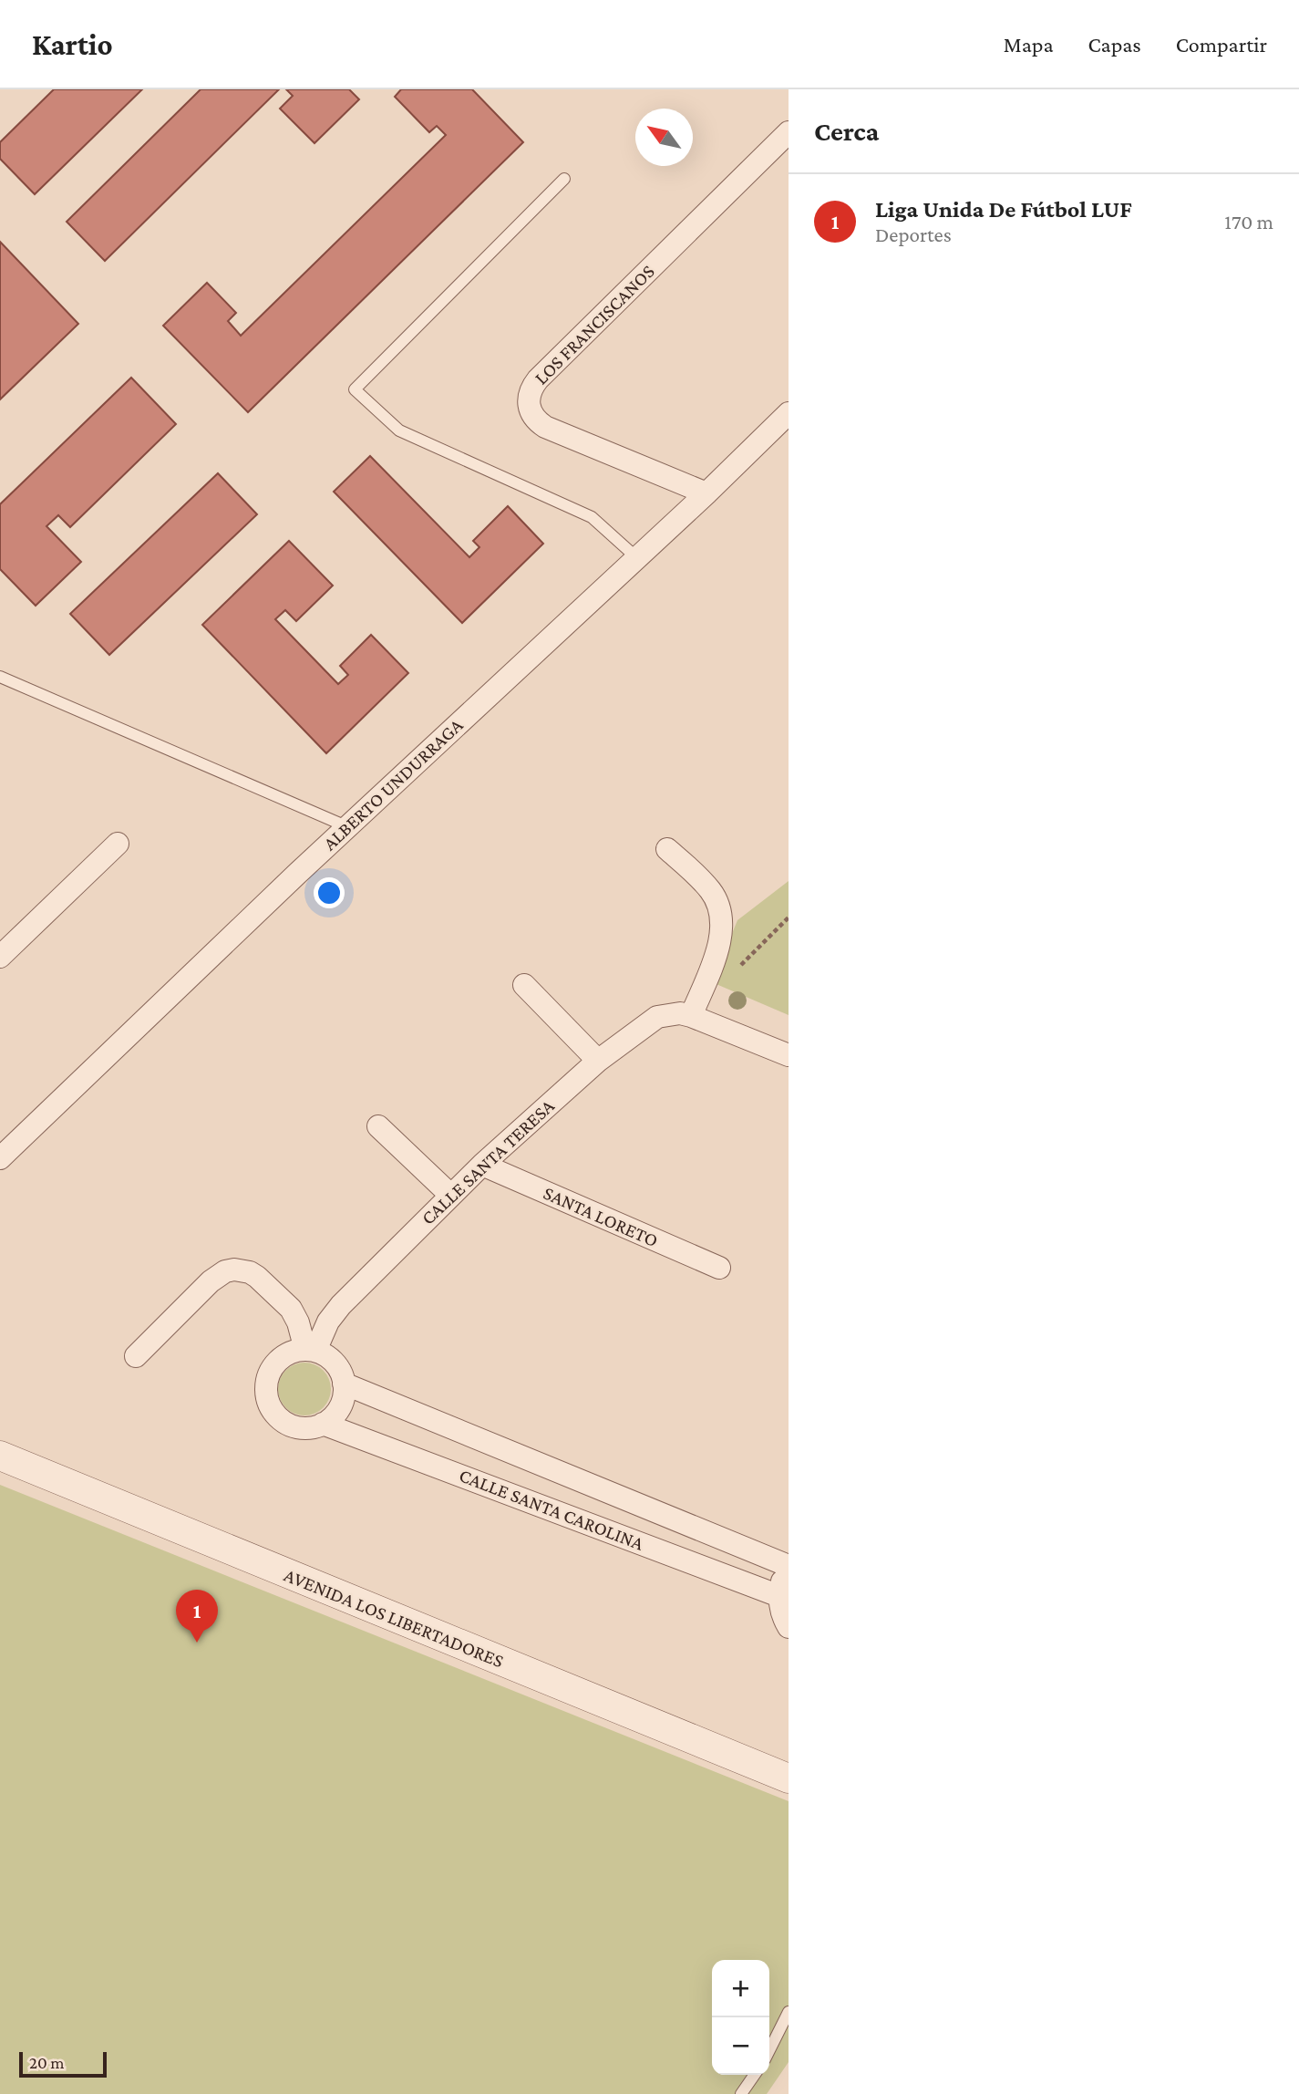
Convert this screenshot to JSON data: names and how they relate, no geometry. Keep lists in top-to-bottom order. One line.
{"streets":{"street":["LOS FRANCISCANOS","ALBERTO UNDURRAGA","CALLE SANTA TERESA","SANTA LORETO","CALLE SANTA CAROLINA","AVENIDA LOS LIBERTADORES"]},"crossings":[["LOS FRANCISCANOS","ALBERTO UNDURRAGA"],["CALLE SANTA TERESA","SANTA LORETO"],["CALLE SANTA TERESA","CALLE SANTA CAROLINA"]],"scale_bar":"20 m","north":"top left","page":{"header":"Kartio","nav":["Mapa","Capas","Compartir"],"heading":"Cerca","list":[{"mark":"1","name":"Liga Unida De Fútbol LUF","note":"Deportes","value":"170 m"}],"pins":"1","map_buttons":["+","−"],"scale":"20 m"}}
